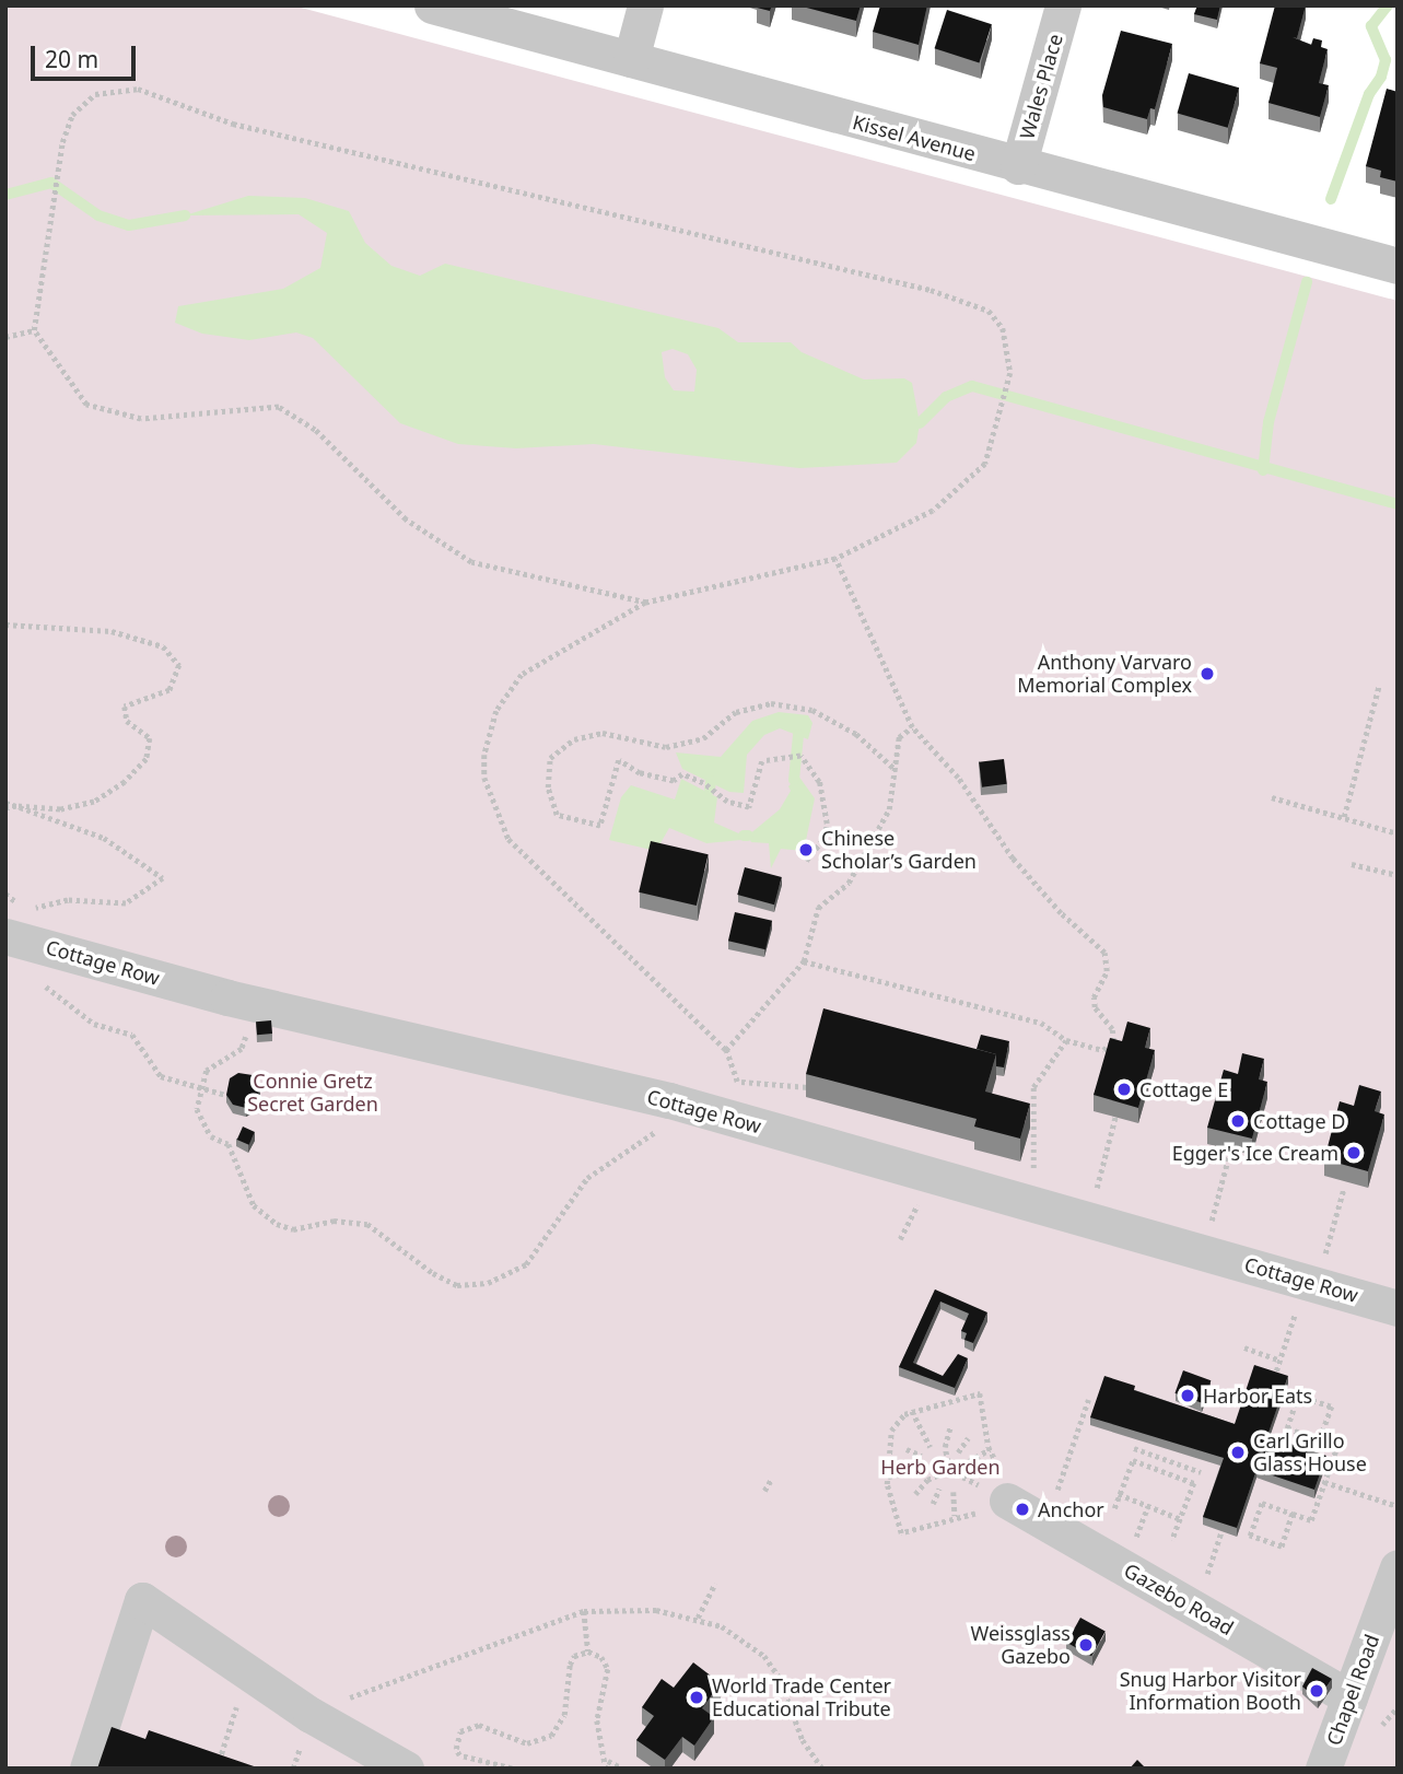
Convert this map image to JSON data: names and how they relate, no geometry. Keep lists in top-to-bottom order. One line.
{"streets":{"street":["Wales Place","Kissel Avenue","Cottage Row","Gazebo Road","Chapel Road"]},"crossings":[["Wales Place","Kissel Avenue"],["Gazebo Road","Chapel Road"]],"parks":["Connie Gretz Secret Garden","Herb Garden"],"places":["Anthony Varvaro Memorial Complex","Chinese Scholar’s Garden","Cottage E","Cottage D","Egger's Ice Cream","Harbor Eats","Carl Grillo Glass House","Anchor","Weissglass Gazebo","Snug Harbor Visitor Information Booth","World Trade Center Educational Tribute"],"scale_bar":"20 m"}
